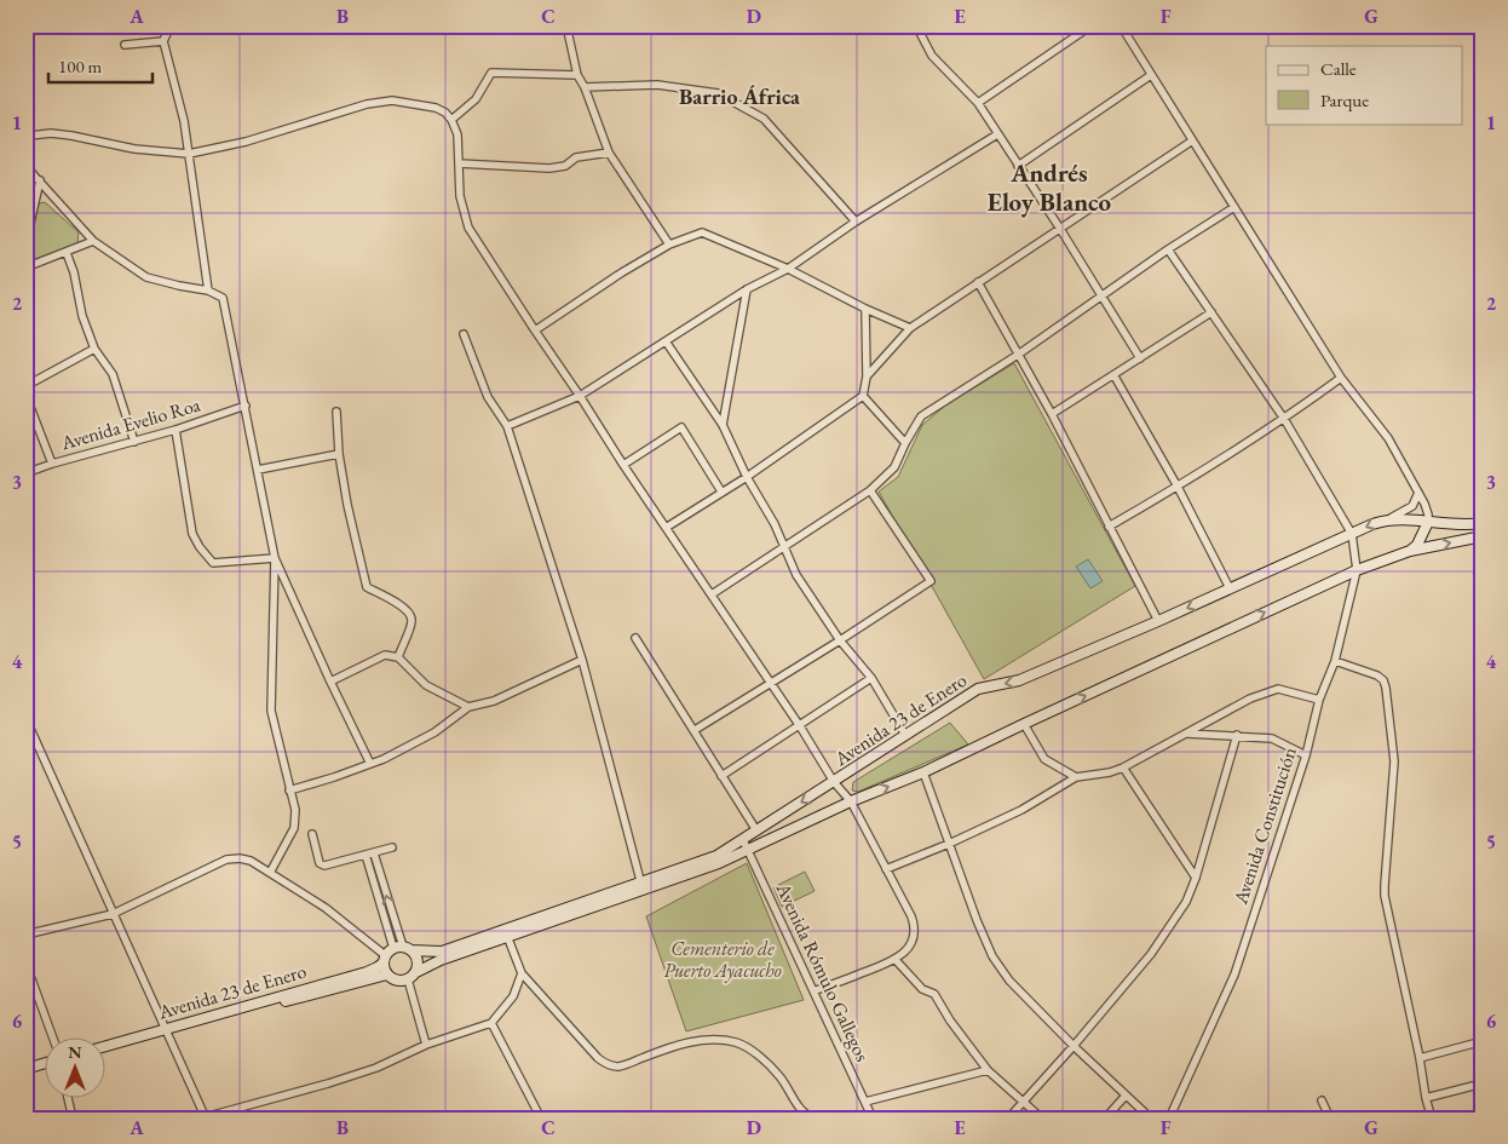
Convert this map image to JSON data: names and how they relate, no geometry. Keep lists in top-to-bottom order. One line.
{"streets":{"main road":["Avenida 23 de Enero"],"street":["Avenida Evelio Roa","Avenida Constitución","Avenida Rómulo Gallegos"]},"crossings":[["Avenida 23 de Enero","Avenida Constitución"],["Avenida 23 de Enero","Avenida Rómulo Gallegos"]],"districts":["Barrio África","Andrés Eloy Blanco"],"parks":["Cementerio de Puerto Ayacucho"],"legend":["Calle","Parque"],"scale_bar":"100 m","north":"top","grid":{"columns":["A","B","C","D","E","F","G"],"rows":["1","2","3","4","5","6"]}}
